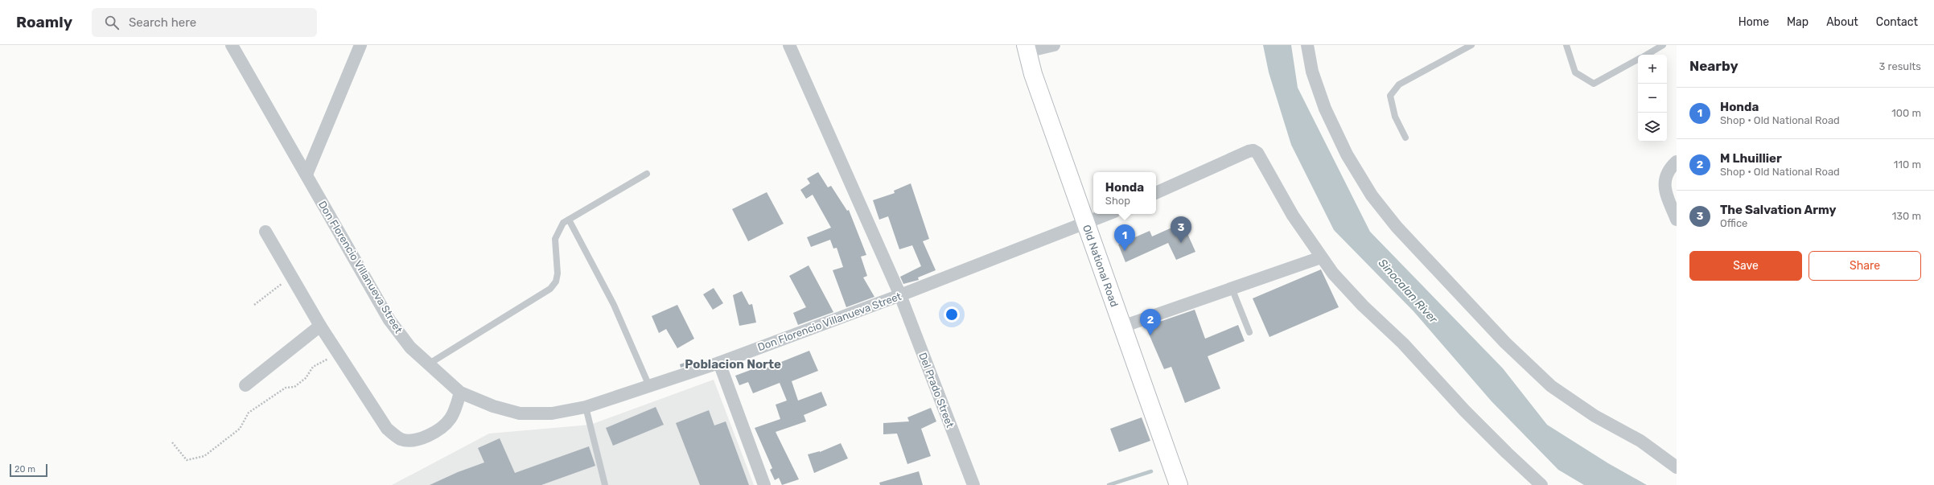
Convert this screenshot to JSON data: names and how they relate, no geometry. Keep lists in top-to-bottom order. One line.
{"streets":{"main road":["Old National Road"],"street":["Don Florencio Villanueva Street","Del Prado Street"]},"crossings":[["Old National Road","Don Florencio Villanueva Street"],["Don Florencio Villanueva Street","Del Prado Street"]],"districts":["Poblacion Norte"],"water":["Sinocalan River"],"scale_bar":"20 m","page":{"header":"Roamly","search":"Search here","nav":["Home","Map","About","Contact"],"heading":["Nearby","3 results"],"map_buttons":["+","−"],"list":[{"mark":"1","name":"Honda","note":"Shop · Old National Road","value":"100 m"},{"mark":"2","name":"M Lhuillier","note":"Shop · Old National Road","value":"110 m"},{"mark":"3","name":"The Salvation Army","note":"Office","value":"130 m"}],"popup":["Honda","Shop"],"pins":["3","1","2"],"buttons":["Save","Share"],"scale":"20 m"}}
